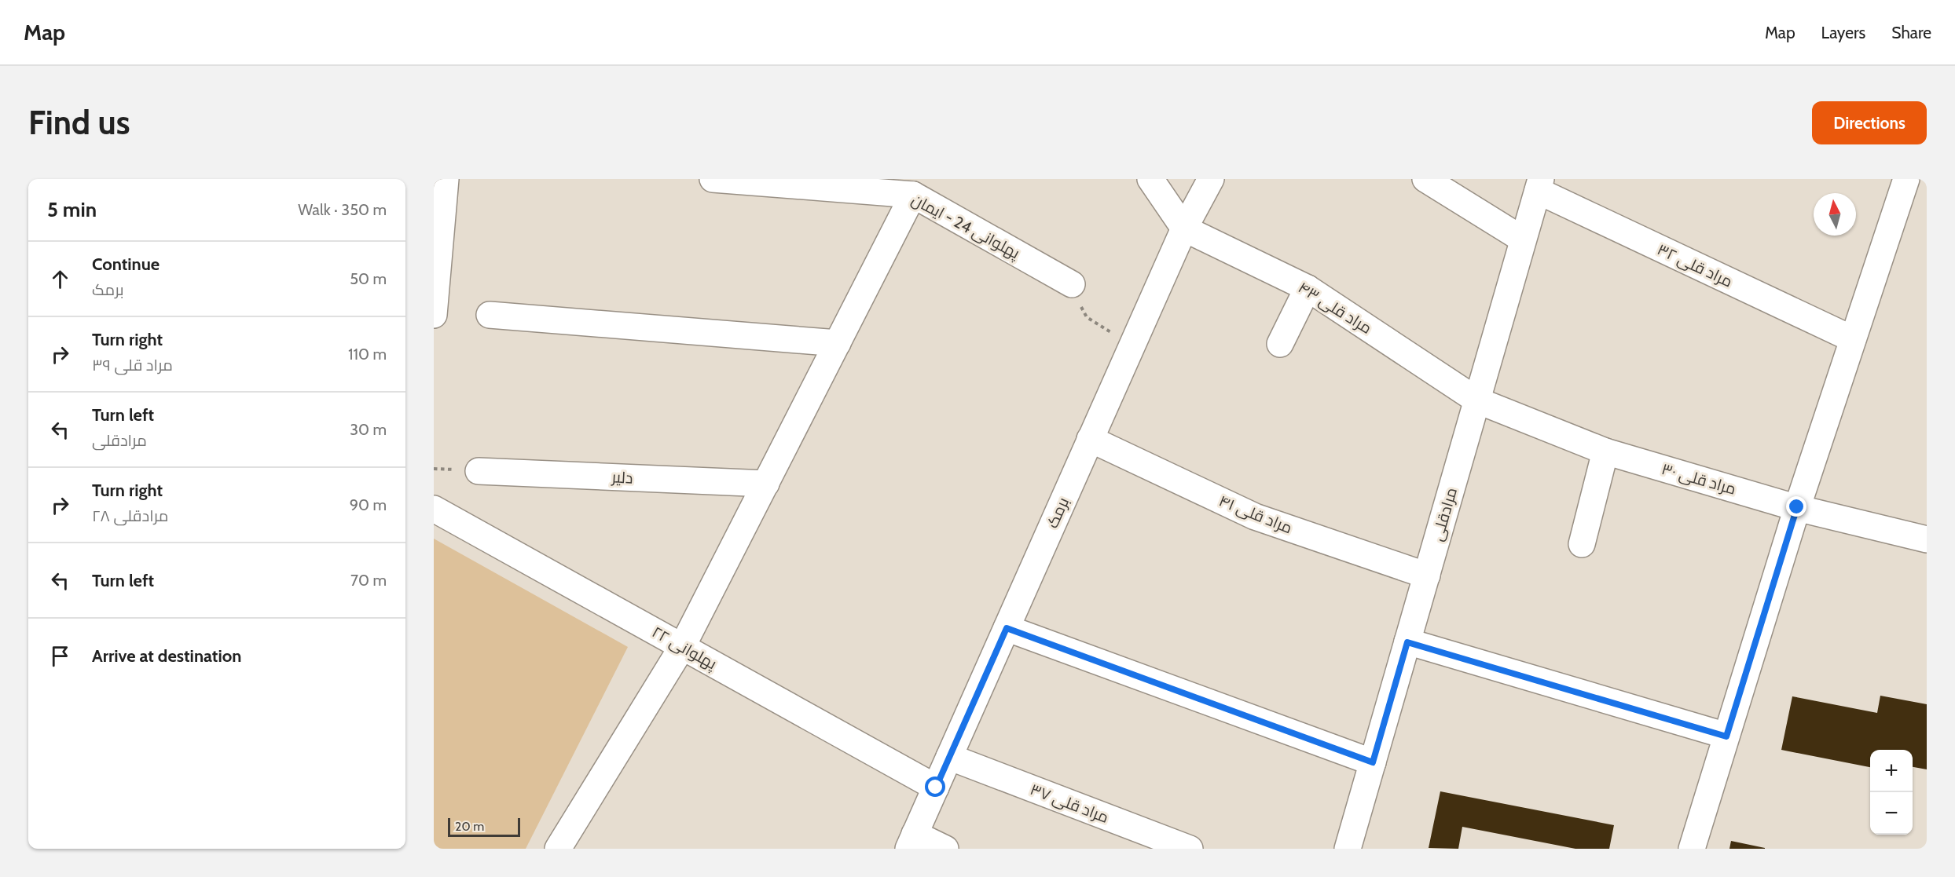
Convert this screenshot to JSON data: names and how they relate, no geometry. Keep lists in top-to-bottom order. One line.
{"streets":{"street":["پهلوانی 24 - ایمان","مراد قلی ۳۲","مراد قلی ۴۳","دلیر","مراد قلی ۳۰","برمک","مراد قلی ۴۱","مرادقلی","پهلوانی ۲۲","مراد قلی ۳۷"]},"crossings":[["مراد قلی ۳۲","مرادقلی"],["مراد قلی ۴۳","مراد قلی ۳۰"],["مراد قلی ۴۳","برمک"],["مراد قلی ۴۳","مرادقلی"],["مراد قلی ۳۰","مرادقلی"],["برمک","مراد قلی ۴۱"],["برمک","پهلوانی ۲۲"],["برمک","مراد قلی ۳۷"],["مراد قلی ۴۱","مرادقلی"]],"scale_bar":"20 m","north":"top","page":{"header":"Map","nav":["Map","Layers","Share"],"buttons":"Directions","title":"Find us","heading":["5 min","Walk · 350 m"],"list":[["Continue","برمک","50 m"],["Turn right","مراد قلی ۳۹","110 m"],["Turn left","مرادقلی","30 m"],["Turn right","مرادقلی ۲۸","90 m"],["Turn left","70 m"],"Arrive at destination"],"map_buttons":["+","−"],"scale":"20 m"}}
